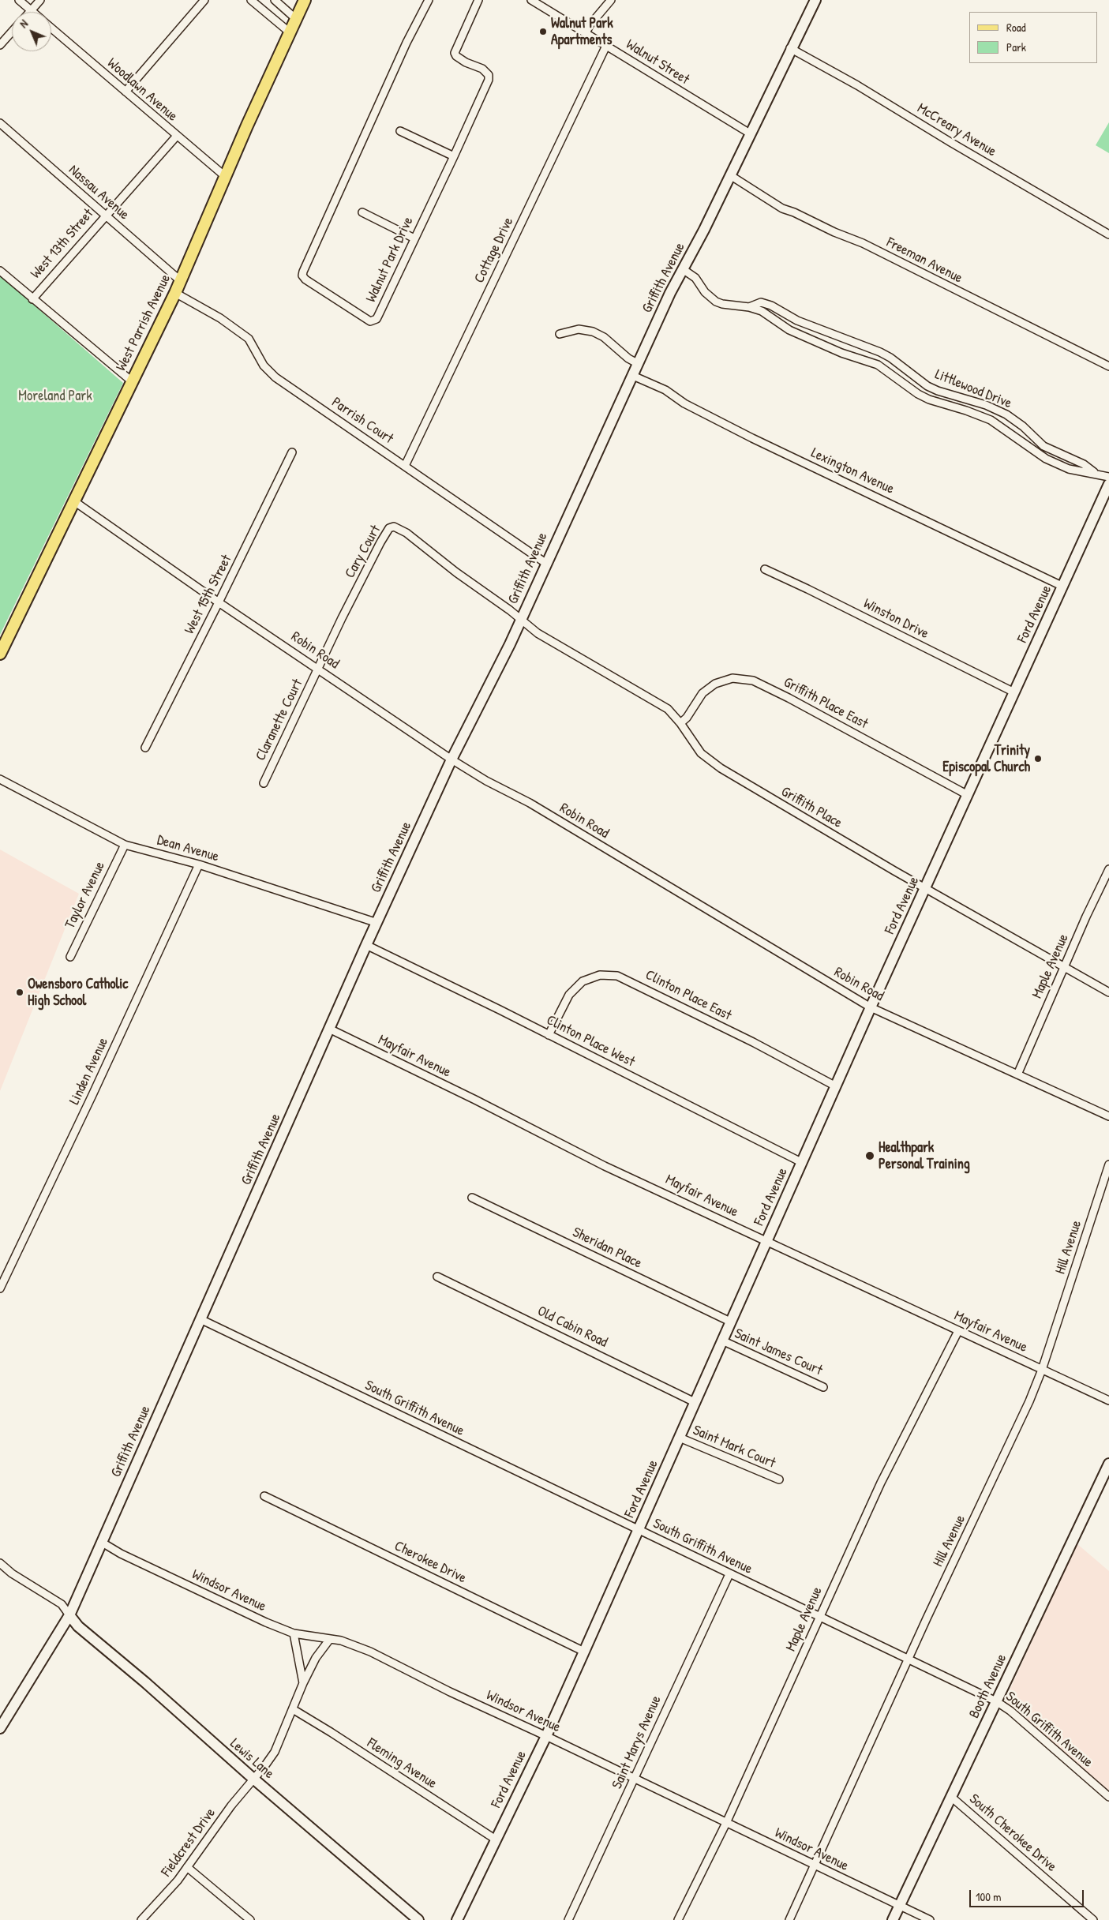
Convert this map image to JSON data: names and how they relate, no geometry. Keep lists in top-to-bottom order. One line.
{"streets":{"main road":["West Parrish Avenue"],"street":["Walnut Street","Woodlawn Avenue","McCreary Avenue","Nassau Avenue","West 13th Street","Cottage Drive","Walnut Park Drive","Freeman Avenue","Griffith Avenue","Littlewood Drive","Parrish Court","Lexington Avenue","Cary Court","West 15th Street","Ford Avenue","Winston Drive","Robin Road","Griffith Place East","Claranette Court","Griffith Place","Dean Avenue","Taylor Avenue","Maple Avenue","Clinton Place East","Clinton Place West","Mayfair Avenue","Linden Avenue","Hill Avenue","Sheridan Place","Old Cabin Road","Saint James Court","South Griffith Avenue","Saint Mark Court","Cherokee Drive","Windsor Avenue","Booth Avenue","Saint Marys Avenue","Lewis Lane","Fleming Avenue","South Cherokee Drive","Fieldcrest Drive"]},"crossings":[["Walnut Street","Cottage Drive"],["Walnut Street","Griffith Avenue"],["Woodlawn Avenue","West 13th Street"],["Woodlawn Avenue","West Parrish Avenue"],["McCreary Avenue","Griffith Avenue"],["Nassau Avenue","West 13th Street"],["Nassau Avenue","West Parrish Avenue"],["Cottage Drive","Parrish Court"],["Freeman Avenue","Griffith Avenue"],["Griffith Avenue","Littlewood Drive"],["Griffith Avenue","Parrish Court"],["Griffith Avenue","Lexington Avenue"],["Griffith Avenue","Cary Court"],["Griffith Avenue","Robin Road"],["Griffith Avenue","Griffith Place"],["Griffith Avenue","Dean Avenue"],["Griffith Avenue","Clinton Place West"],["Griffith Avenue","Mayfair Avenue"],["Griffith Avenue","South Griffith Avenue"],["Griffith Avenue","Windsor Avenue"],["Griffith Avenue","Lewis Lane"],["West Parrish Avenue","Parrish Court"],["West Parrish Avenue","Robin Road"],["Lexington Avenue","Ford Avenue"],["Cary Court","Robin Road"],["Cary Court","Claranette Court"],["Cary Court","Griffith Place"],["West 15th Street","Robin Road"],["Ford Avenue","Winston Drive"],["Ford Avenue","Robin Road"],["Ford Avenue","Griffith Place East"],["Ford Avenue","Griffith Place"],["Ford Avenue","Clinton Place East"],["Ford Avenue","Clinton Place West"],["Ford Avenue","Mayfair Avenue"],["Ford Avenue","Sheridan Place"],["Ford Avenue","Old Cabin Road"],["Ford Avenue","Saint James Court"],["Ford Avenue","South Griffith Avenue"],["Ford Avenue","Saint Mark Court"],["Ford Avenue","Cherokee Drive"],["Ford Avenue","Windsor Avenue"],["Ford Avenue","Fleming Avenue"],["Robin Road","Claranette Court"],["Robin Road","Maple Avenue"],["Griffith Place East","Griffith Place"],["Griffith Place","Maple Avenue"],["Dean Avenue","Taylor Avenue"],["Dean Avenue","Linden Avenue"],["Maple Avenue","Mayfair Avenue"],["Maple Avenue","South Griffith Avenue"],["Maple Avenue","Windsor Avenue"],["Clinton Place East","Clinton Place West"],["Mayfair Avenue","Hill Avenue"],["Hill Avenue","South Griffith Avenue"],["Hill Avenue","Windsor Avenue"],["South Griffith Avenue","Booth Avenue"],["South Griffith Avenue","Saint Marys Avenue"],["Windsor Avenue","Booth Avenue"],["Windsor Avenue","Saint Marys Avenue"],["Windsor Avenue","Fieldcrest Drive"],["Booth Avenue","South Cherokee Drive"],["Lewis Lane","Fieldcrest Drive"],["Fleming Avenue","Fieldcrest Drive"]],"parks":["Moreland Park"],"places":["Walnut Park Apartments","Trinity Episcopal Church","Owensboro Catholic High School","Healthpark Personal Training"],"legend":["Road","Park"],"scale_bar":"100 m","north":"top left"}
